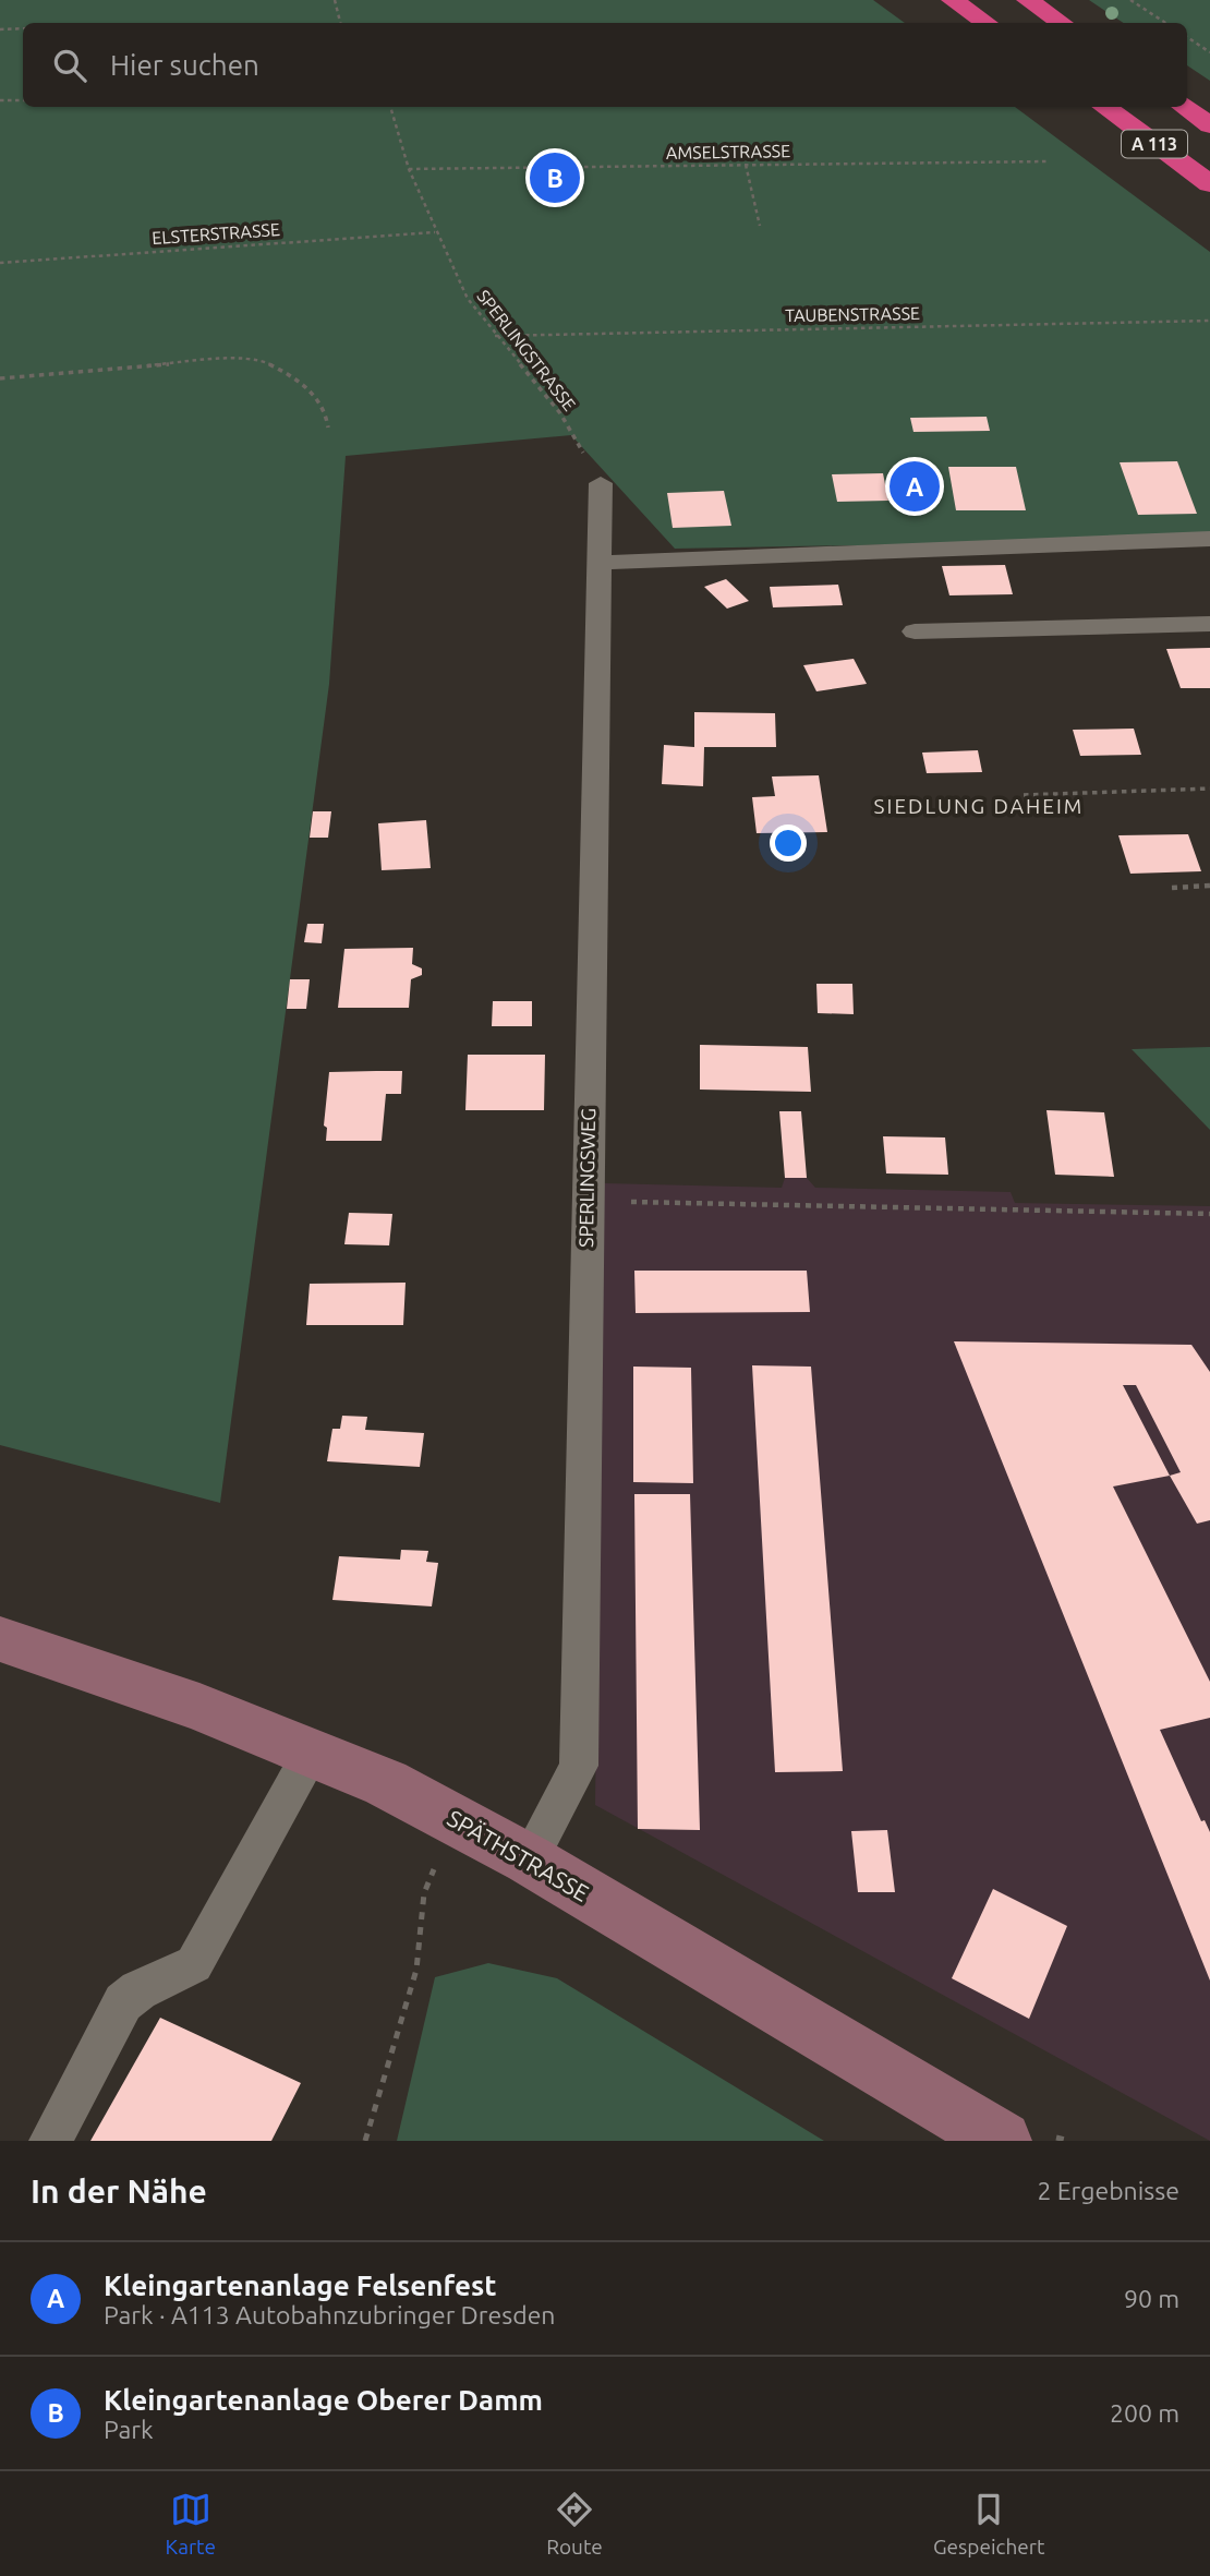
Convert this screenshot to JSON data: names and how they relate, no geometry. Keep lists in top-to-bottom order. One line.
{"streets":{"highway":["A 113"],"main road":["SPÄTHSTRASSE"],"lane":["SPERLINGSWEG"],"path":["AMSELSTRASSE","ELSTERSTRASSE","TAUBENSTRASSE","SPERLINGSTRASSE"]},"crossings":[["AMSELSTRASSE","SPERLINGSTRASSE"],["ELSTERSTRASSE","SPERLINGSTRASSE"],["TAUBENSTRASSE","SPERLINGSTRASSE"],["SPERLINGSTRASSE","SPERLINGSWEG"],["SPERLINGSWEG","SPÄTHSTRASSE"]],"districts":["SIEDLUNG DAHEIM"],"page":{"search":"Hier suchen","pins":["B","A"],"heading":["In der Nähe","2 Ergebnisse"],"list":[{"mark":"A","name":"Kleingartenanlage Felsenfest","note":"Park · A113 Autobahnzubringer Dresden","value":"90 m"},{"mark":"B","name":"Kleingartenanlage Oberer Damm","note":"Park","value":"200 m"}],"nav":["Karte","Route","Gespeichert"]}}
